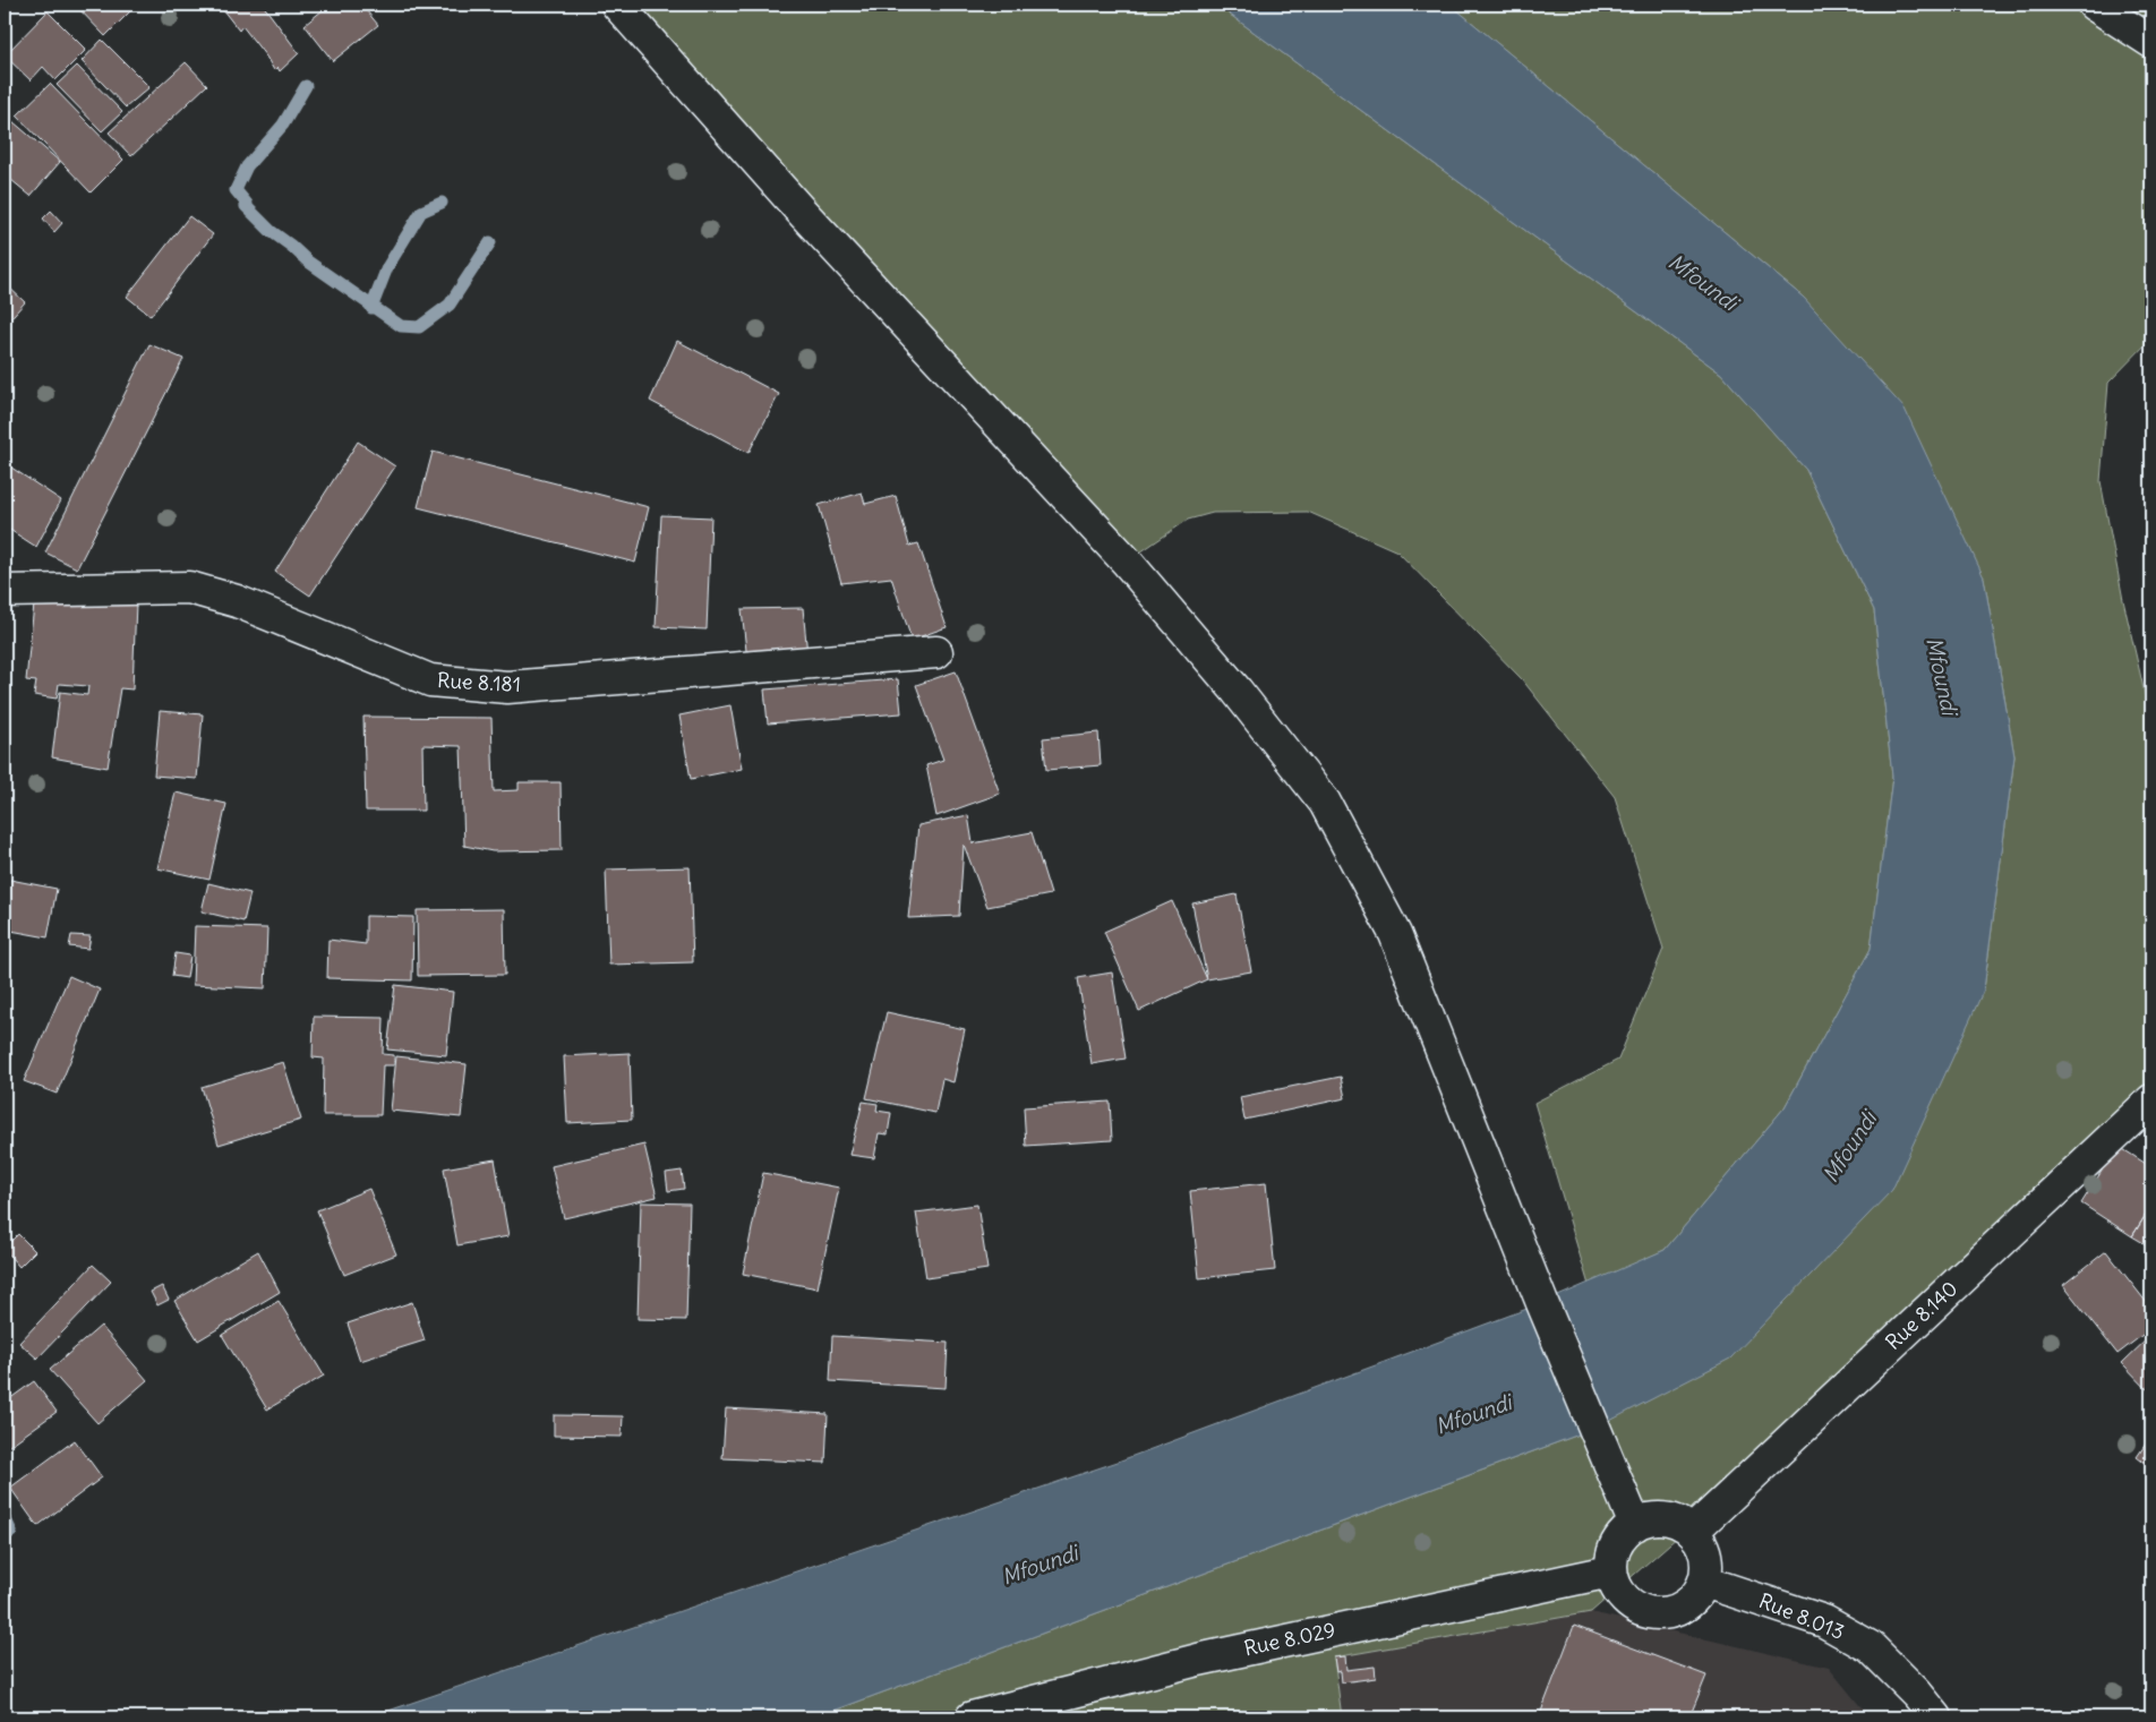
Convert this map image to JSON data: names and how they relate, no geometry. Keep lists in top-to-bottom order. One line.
{"streets":{"main road":["Rue 8.181","Rue 8.140","Rue 8.013","Rue 8.029"]},"crossings":[["Rue 8.140","Rue 8.013"],["Rue 8.140","Rue 8.029"],["Rue 8.013","Rue 8.029"]],"water":["Mfoundi"]}
